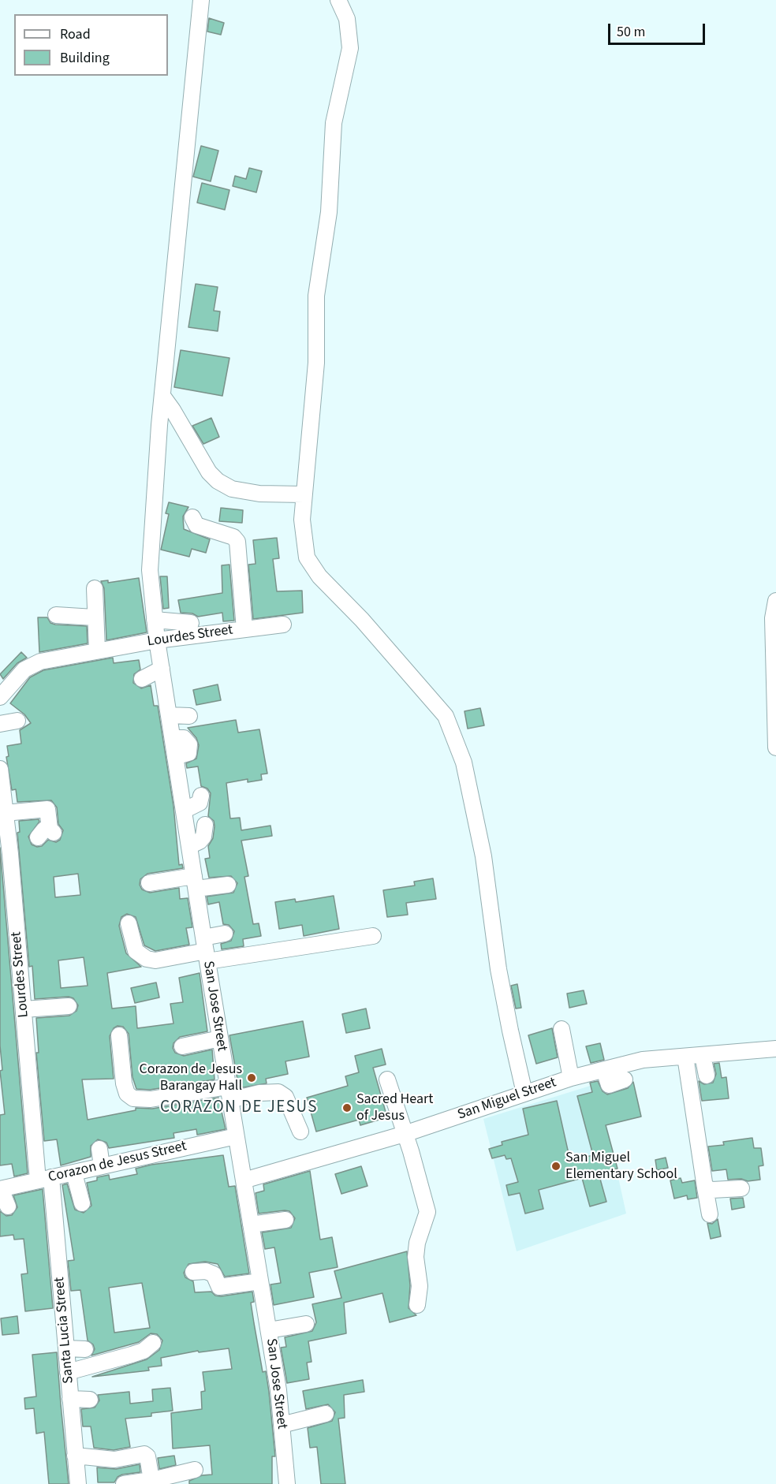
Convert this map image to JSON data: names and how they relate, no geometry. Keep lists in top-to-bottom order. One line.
{"streets":{"street":["Lourdes Street","San Jose Street","San Miguel Street","Corazon de Jesus Street","Santa Lucia Street"]},"crossings":[["Lourdes Street","San Jose Street"],["Lourdes Street","Corazon de Jesus Street"],["Lourdes Street","Santa Lucia Street"],["San Jose Street","San Miguel Street"],["San Jose Street","Corazon de Jesus Street"],["Corazon de Jesus Street","Santa Lucia Street"]],"districts":["CORAZON DE JESUS"],"places":["Corazon de Jesus Barangay Hall","Sacred Heart of Jesus","San Miguel Elementary School"],"legend":["Road","Building"],"scale_bar":"50 m"}
